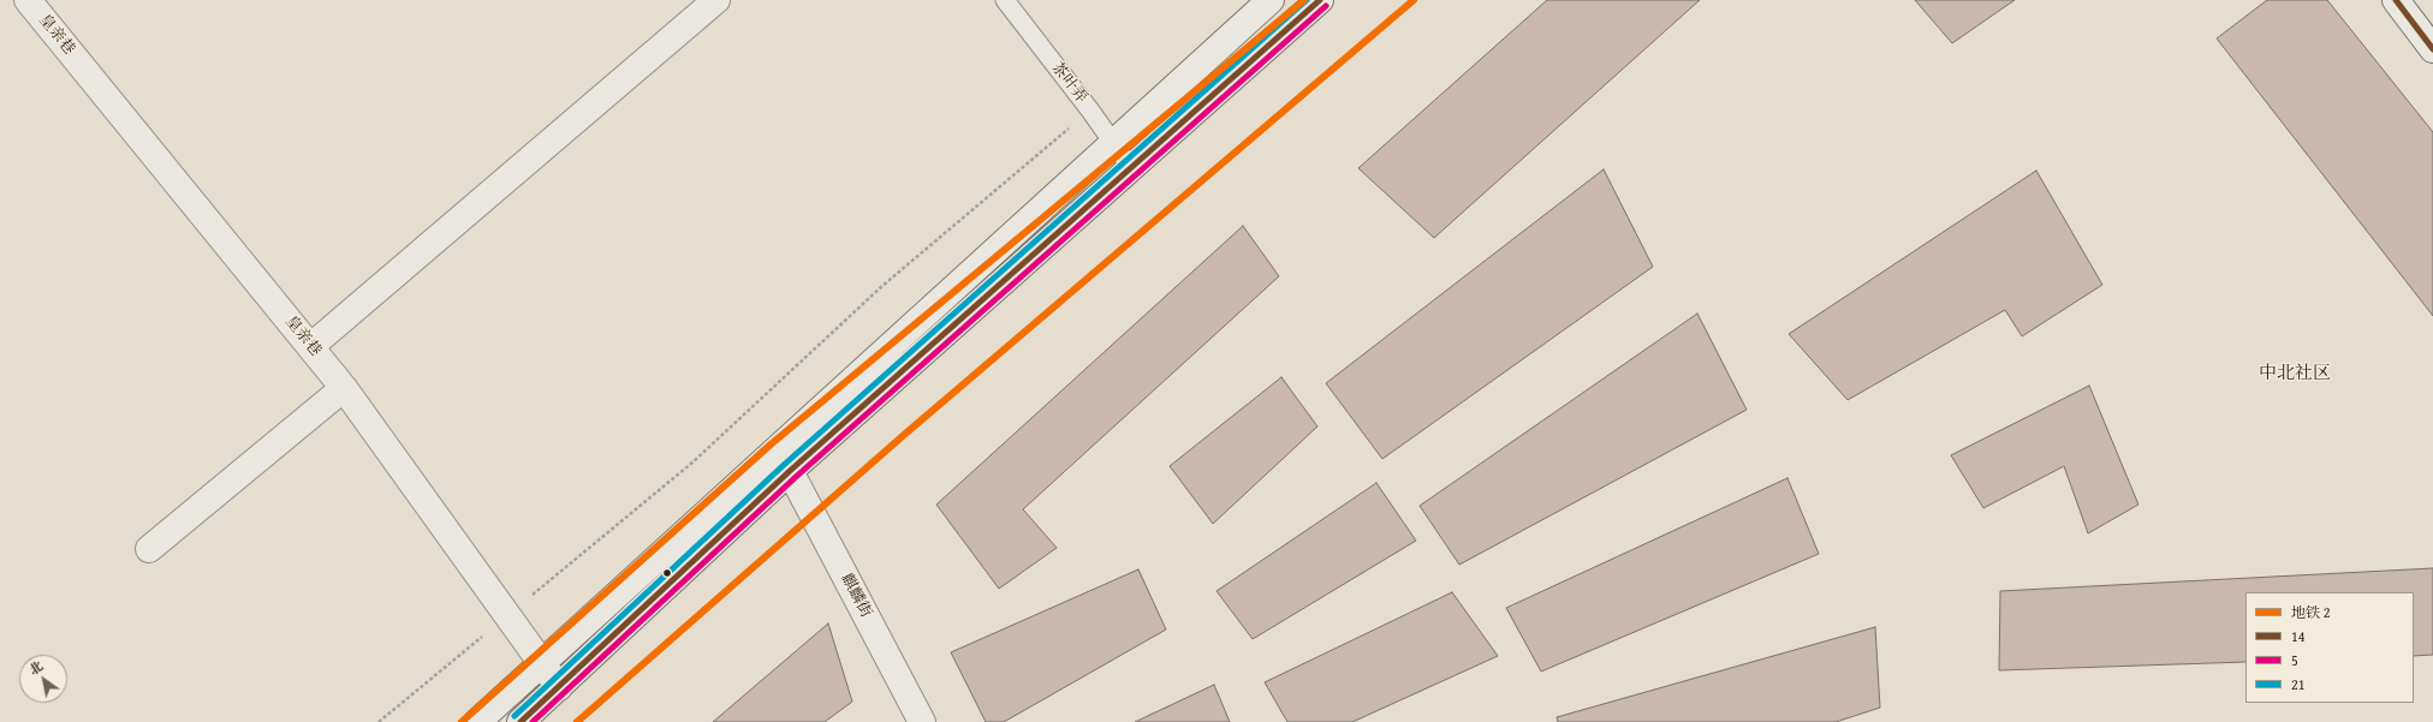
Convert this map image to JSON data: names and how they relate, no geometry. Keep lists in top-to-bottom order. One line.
{"streets":{"main road":["皇亲巷","麒麟街"],"lane":["茶叶弄"]},"districts":["中北社区"],"lines":["metro line 2","transit line 14","transit line 21","transit line 5"],"legend":["地铁 2","14","5","21"],"north":"top left"}
